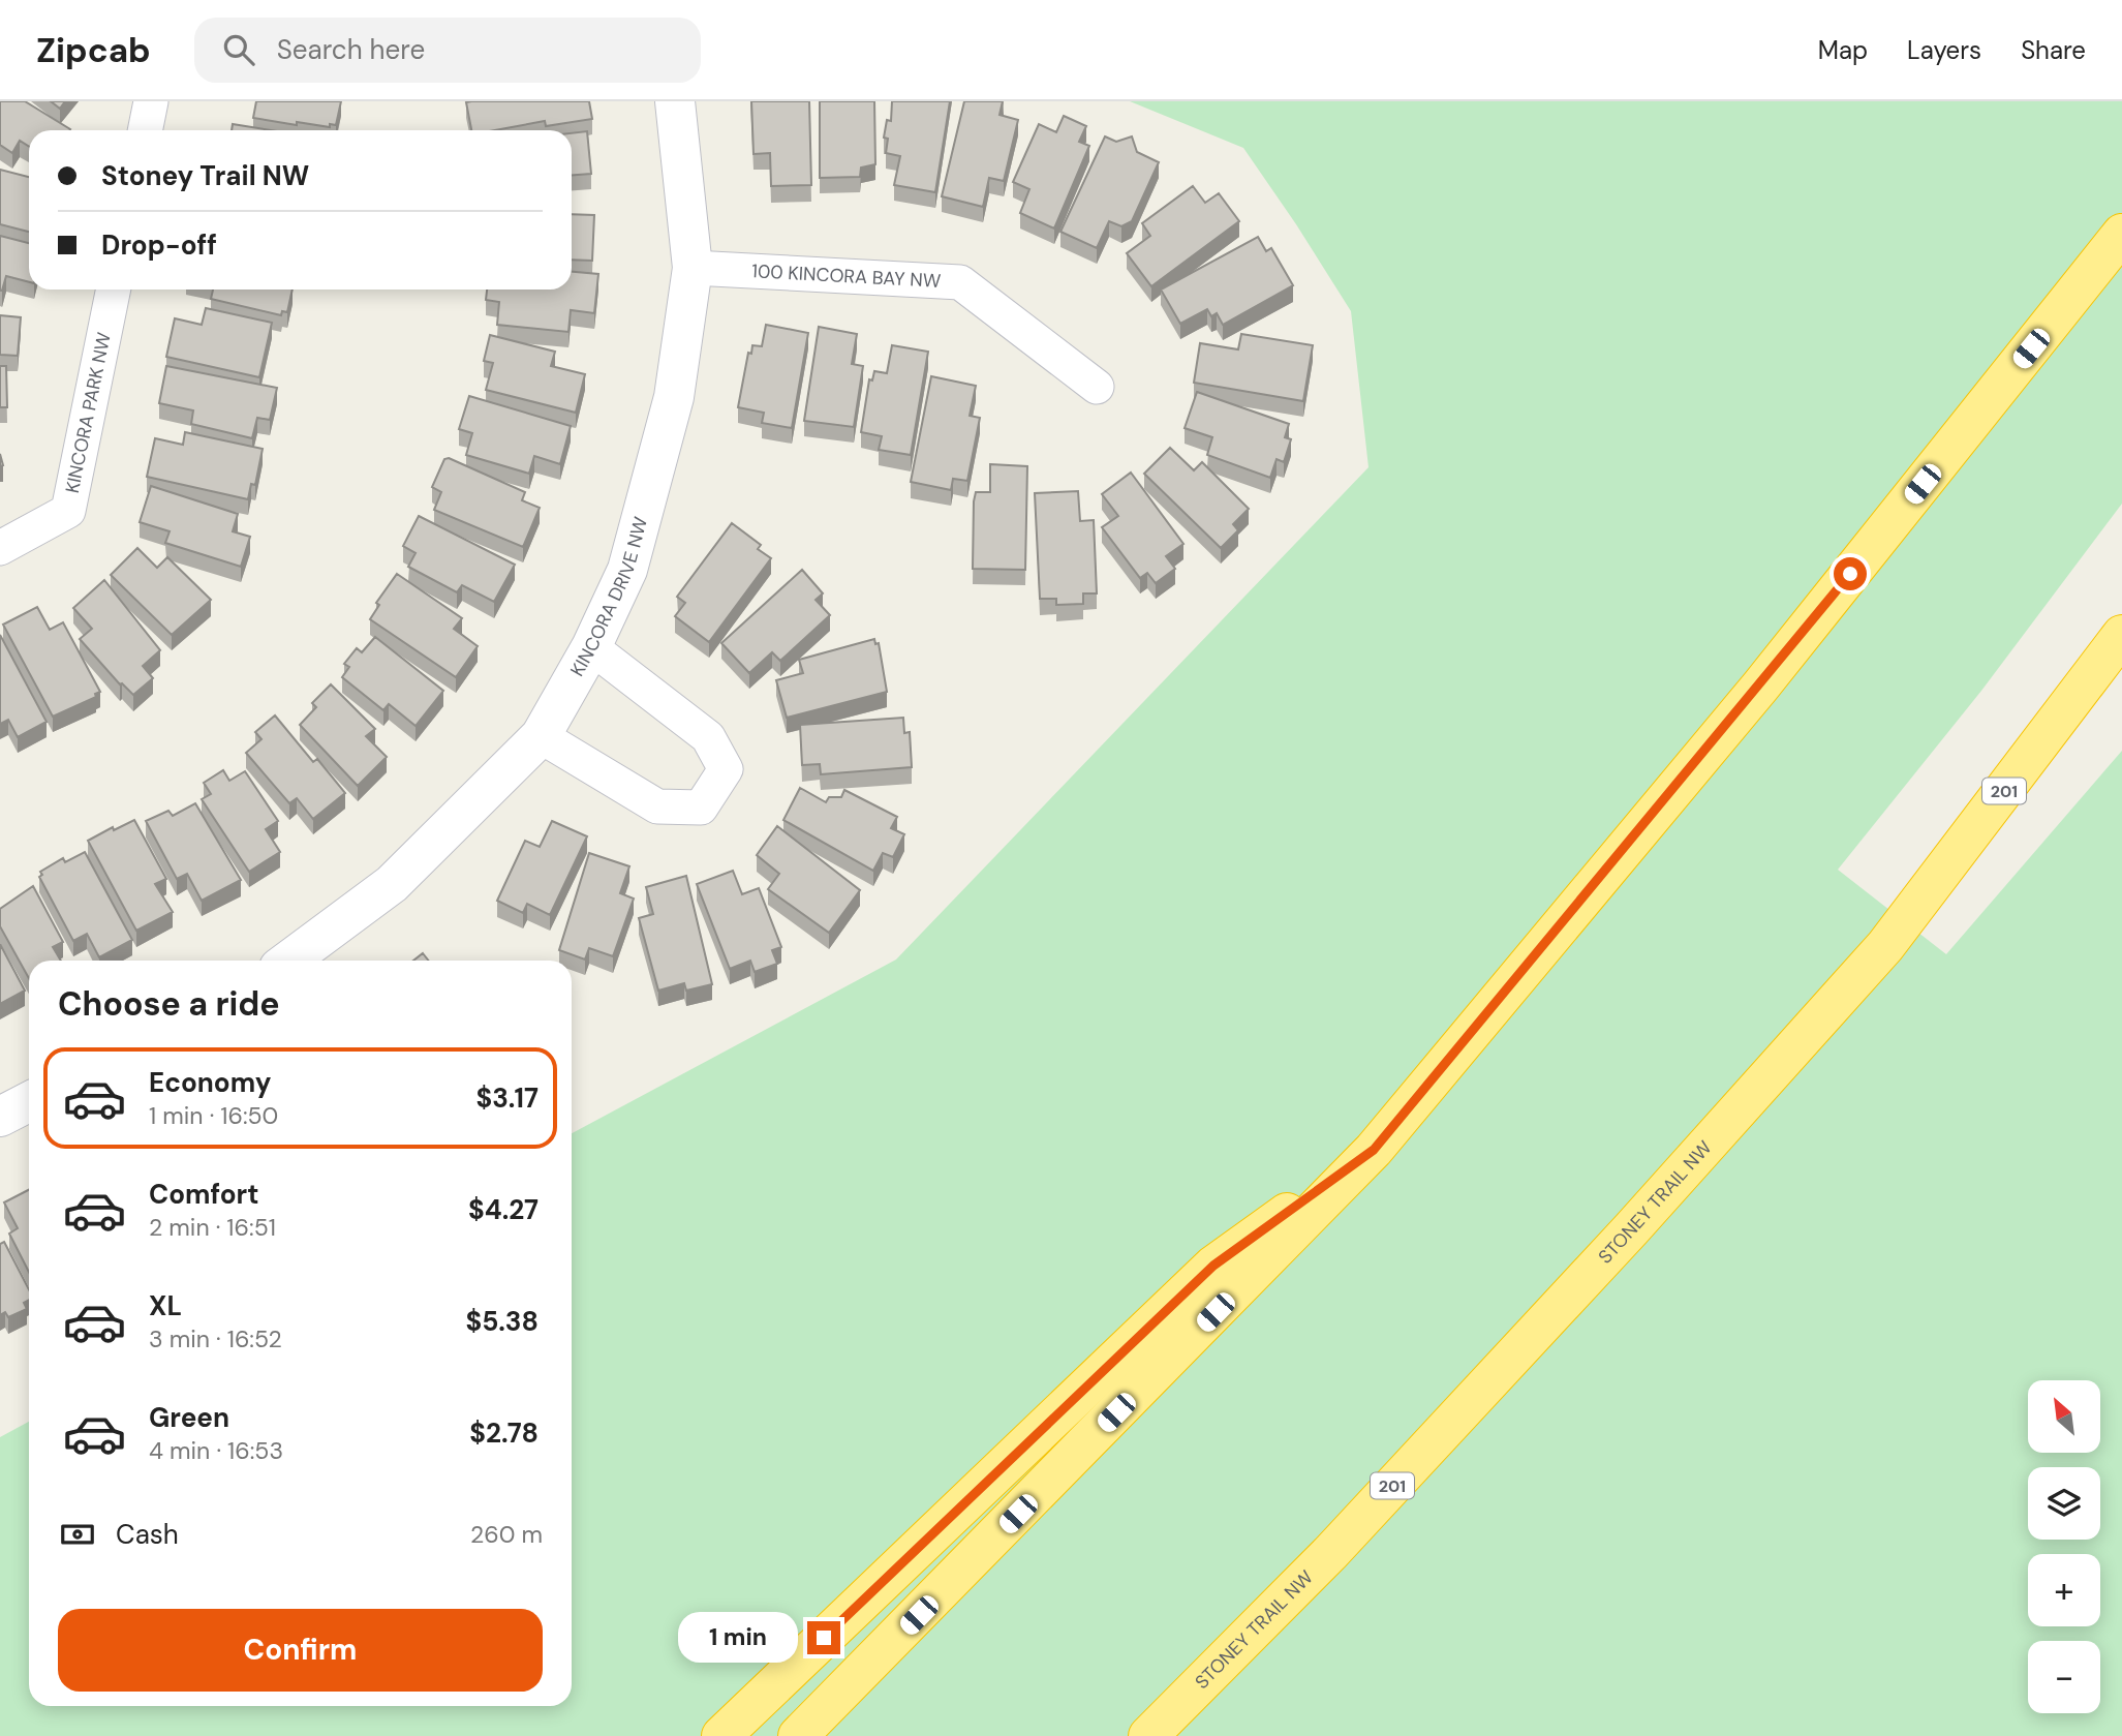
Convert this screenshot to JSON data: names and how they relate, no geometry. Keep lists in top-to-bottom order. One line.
{"streets":{"highway":["201","STONEY TRAIL NW"],"street":["100 KINCORA BAY NW","KINCORA PARK NW","KINCORA DRIVE NW"]},"crossings":[["100 KINCORA BAY NW","KINCORA DRIVE NW"]],"north":"top left","page":{"header":"Zipcab","search":"Search here","nav":["Map","Layers","Share"],"banner":["Stoney Trail NW","Drop-off"],"heading":"Choose a ride","list":[{"name":"Economy","note":"1 min · 16:50","value":"$3.17"},{"name":"Comfort","note":"2 min · 16:51","value":"$4.27"},{"name":"XL","note":"3 min · 16:52","value":"$5.38"},{"name":"Green","note":"4 min · 16:53","value":"$2.78"}],"map_buttons":["+","−"],"pay":["Cash","260 m"],"buttons":"Confirm","bubble":"1 min"}}
